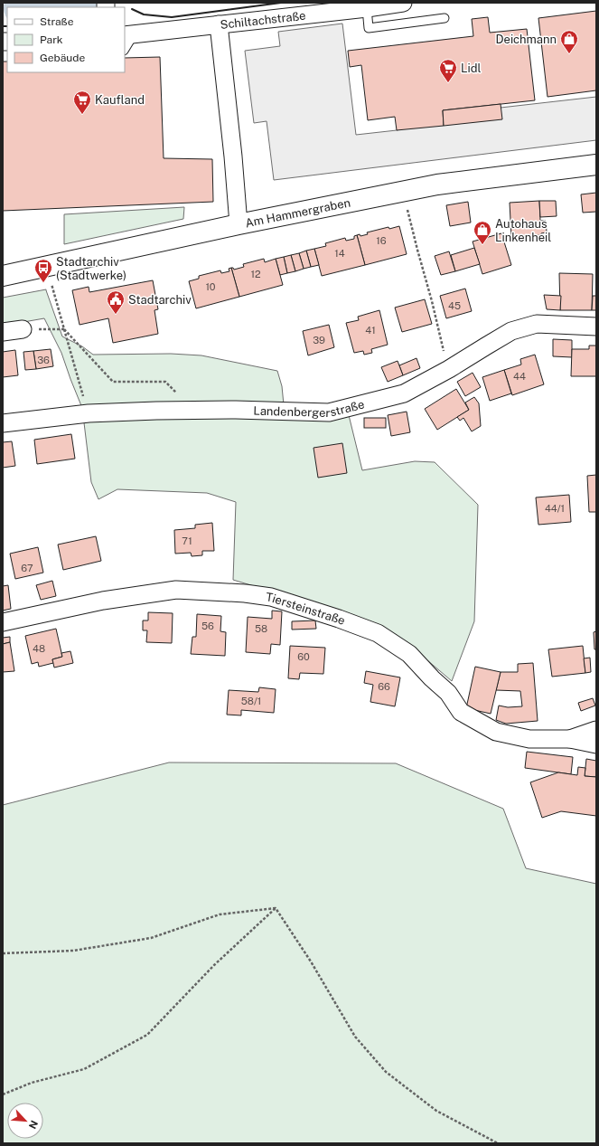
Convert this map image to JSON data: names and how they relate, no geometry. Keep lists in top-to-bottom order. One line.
{"streets":{"main road":["Am Hammergraben"],"street":["Schiltachstraße","Landenbergerstraße","Tiersteinstraße"]},"places":{"shop":["Deichmann","Autohaus Linkenheil"],"supermarket":["Lidl","Kaufland"],"bus stop":["Stadtarchiv (Stadtwerke)"],"public building":["Stadtarchiv"]},"house_numbers":["16","14","12","10","45","41","39","36","44","44/1","71","67","56","58","48","60","66","58/1"],"legend":["Straße","Park","Gebäude"],"north":"bottom right"}
